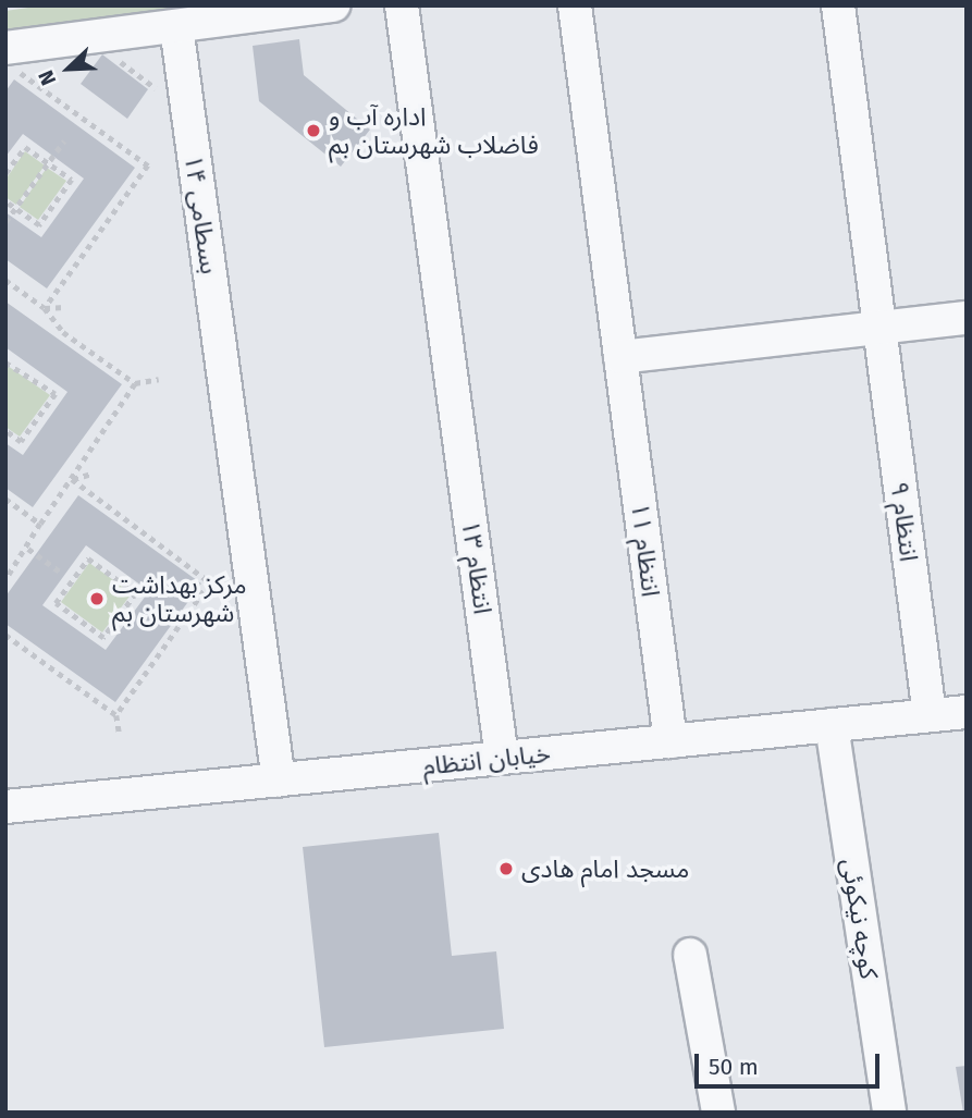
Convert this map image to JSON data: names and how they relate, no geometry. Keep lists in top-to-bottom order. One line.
{"streets":{"street":["بسطامی ۱۴","انتظام ۹","انتظام ۱۱","انتظام ۱۳","خیابان انتظام","کوچه نیکوئی"]},"crossings":[["بسطامی ۱۴","خیابان انتظام"],["انتظام ۹","خیابان انتظام"],["انتظام ۱۱","خیابان انتظام"],["انتظام ۱۳","خیابان انتظام"],["خیابان انتظام","کوچه نیکوئی"]],"places":["اداره آب و فاضلاب شهرستان بم","مرکز بهداشت شهرستان بم","مسجد امام هادی"],"scale_bar":"50 m","north":"bottom left"}
